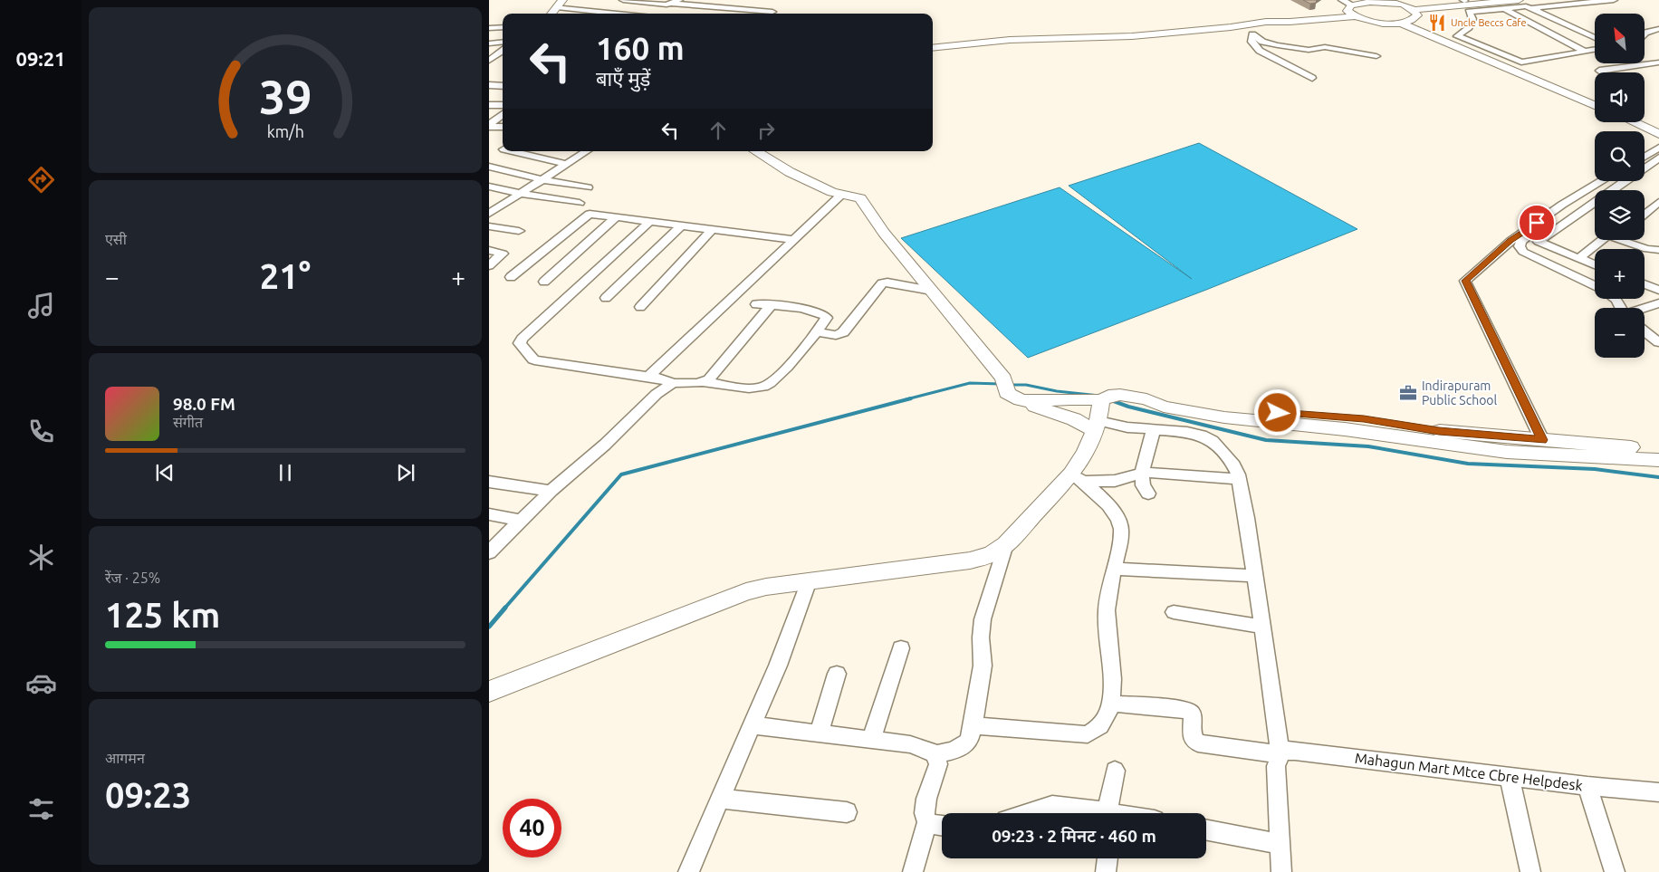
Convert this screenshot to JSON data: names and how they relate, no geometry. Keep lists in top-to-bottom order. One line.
{"streets":{"street":["Mahagun Mart Mtce Cbre Helpdesk"]},"places":{"restaurant":["Uncle Beccs Cafe"],"office":["Indirapuram Public School"]},"north":"top left","page":{"tabs":"09:21","map_buttons":["+","−"],"turn":["160 m","बाएँ मुड़ें"],"tile":["एसी",["रेंज · 25%","125 km"],["आगमन","09:23"]],"heat":["−","21°","+"],"song":["98.0 FM","संगीत"],"limit":"40","trip":"09:23 · 2 मिनट · 460 m","gauge":["39","km/h"]}}
